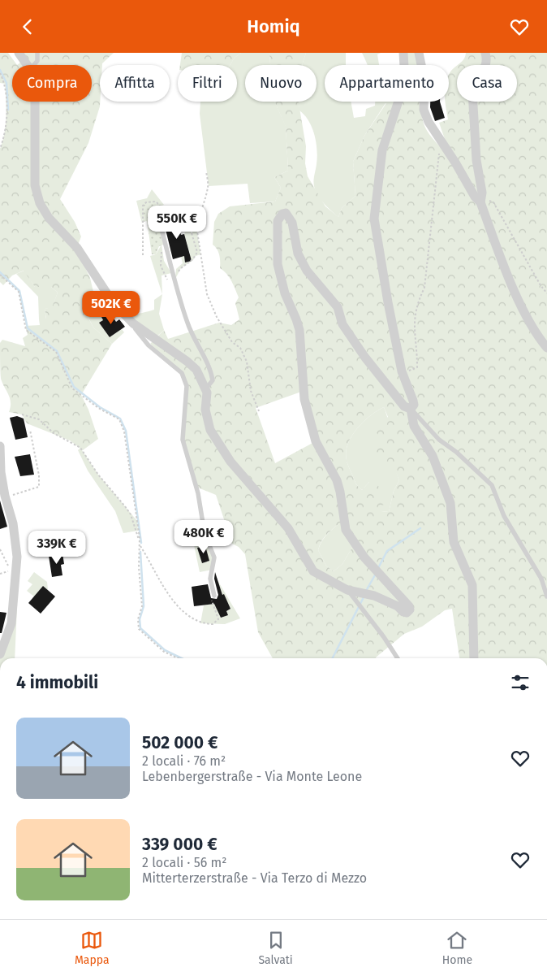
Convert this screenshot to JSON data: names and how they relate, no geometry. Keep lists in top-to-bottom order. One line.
{"page":{"header":"Homiq","chip":["Compra","Affitta","Filtri","Nuovo","Appartamento","Casa"],"price":["550K €","502K €","480K €","339K €"],"heading":"4 immobili","list":[{"name":"502 000 €","note":"2 locali · 76 m² · Lebenbergerstraße - Via Monte Leone"},{"name":"339 000 €","note":"2 locali · 56 m² · Mitterterzerstraße - Via Terzo di Mezzo"}],"tabs":["Mappa","Salvati","Home"]}}
